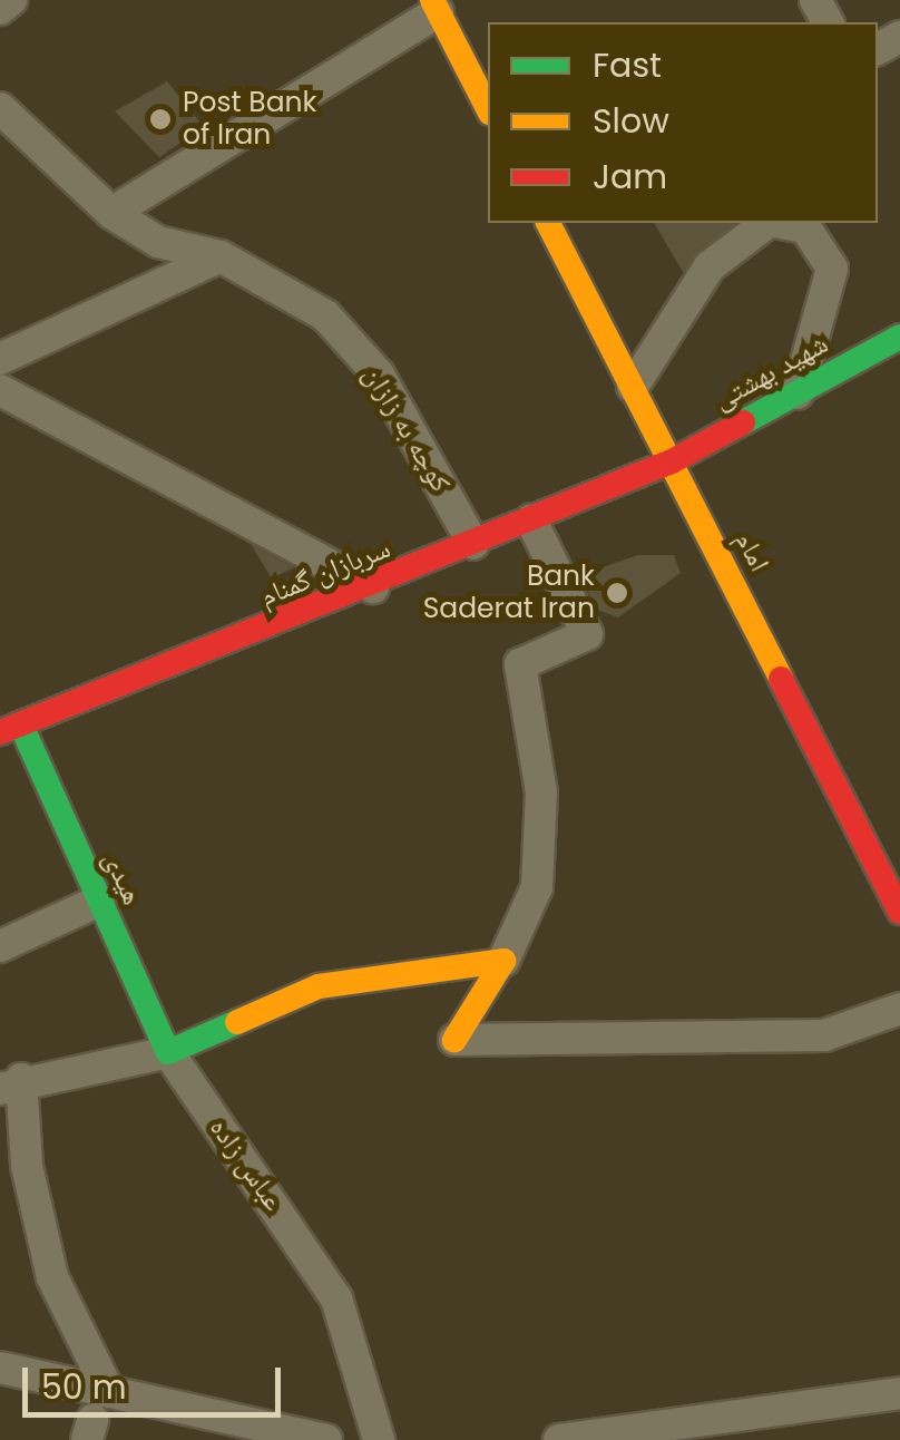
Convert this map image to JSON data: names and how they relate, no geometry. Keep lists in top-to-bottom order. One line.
{"streets":{"street":["شهید بهشتی","کوچه به زازان","امام","سربازان گمنام","هیدی","عباس زاده"]},"crossings":[["شهید بهشتی","امام"],["شهید بهشتی","سربازان گمنام"],["کوچه به زازان","سربازان گمنام"],["امام","سربازان گمنام"],["سربازان گمنام","هیدی"],["هیدی","عباس زاده"]],"places":["Post Bank of Iran","Bank Saderat Iran"],"legend":["Fast","Slow","Jam"],"scale_bar":"50 m"}
